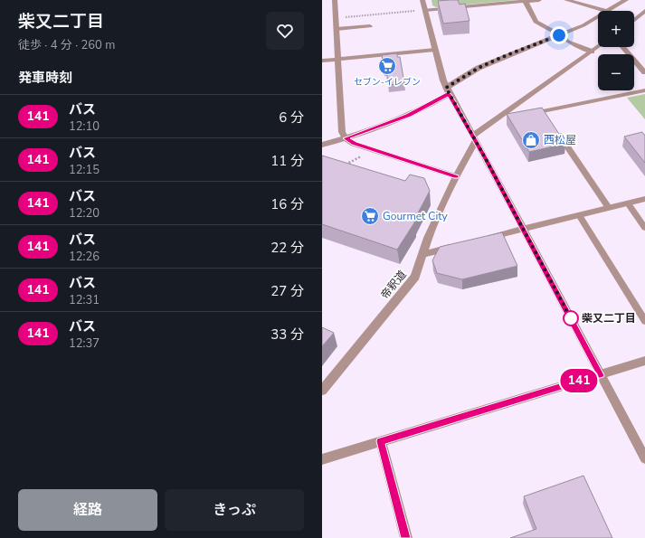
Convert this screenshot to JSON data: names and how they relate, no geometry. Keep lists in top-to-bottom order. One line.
{"streets":{"street":["帝釈道"]},"places":{"supermarket":["セブン-イレブン","Gourmet City"],"shop":["西松屋"],"other":["柴又二丁目"]},"lines":["bus line 141"],"page":{"heading":[["柴又二丁目","徒歩 · 4 分 · 260 m"],"発車時刻"],"on_map":"141","map_buttons":["+","−"],"list":[{"mark":"141","name":"バス","note":"12:10","value":"6 分"},{"mark":"141","name":"バス","note":"12:15","value":"11 分"},{"mark":"141","name":"バス","note":"12:20","value":"16 分"},{"mark":"141","name":"バス","note":"12:26","value":"22 分"},{"mark":"141","name":"バス","note":"12:31","value":"27 分"},{"mark":"141","name":"バス","note":"12:37","value":"33 分"}],"buttons":["経路","きっぷ"]}}
